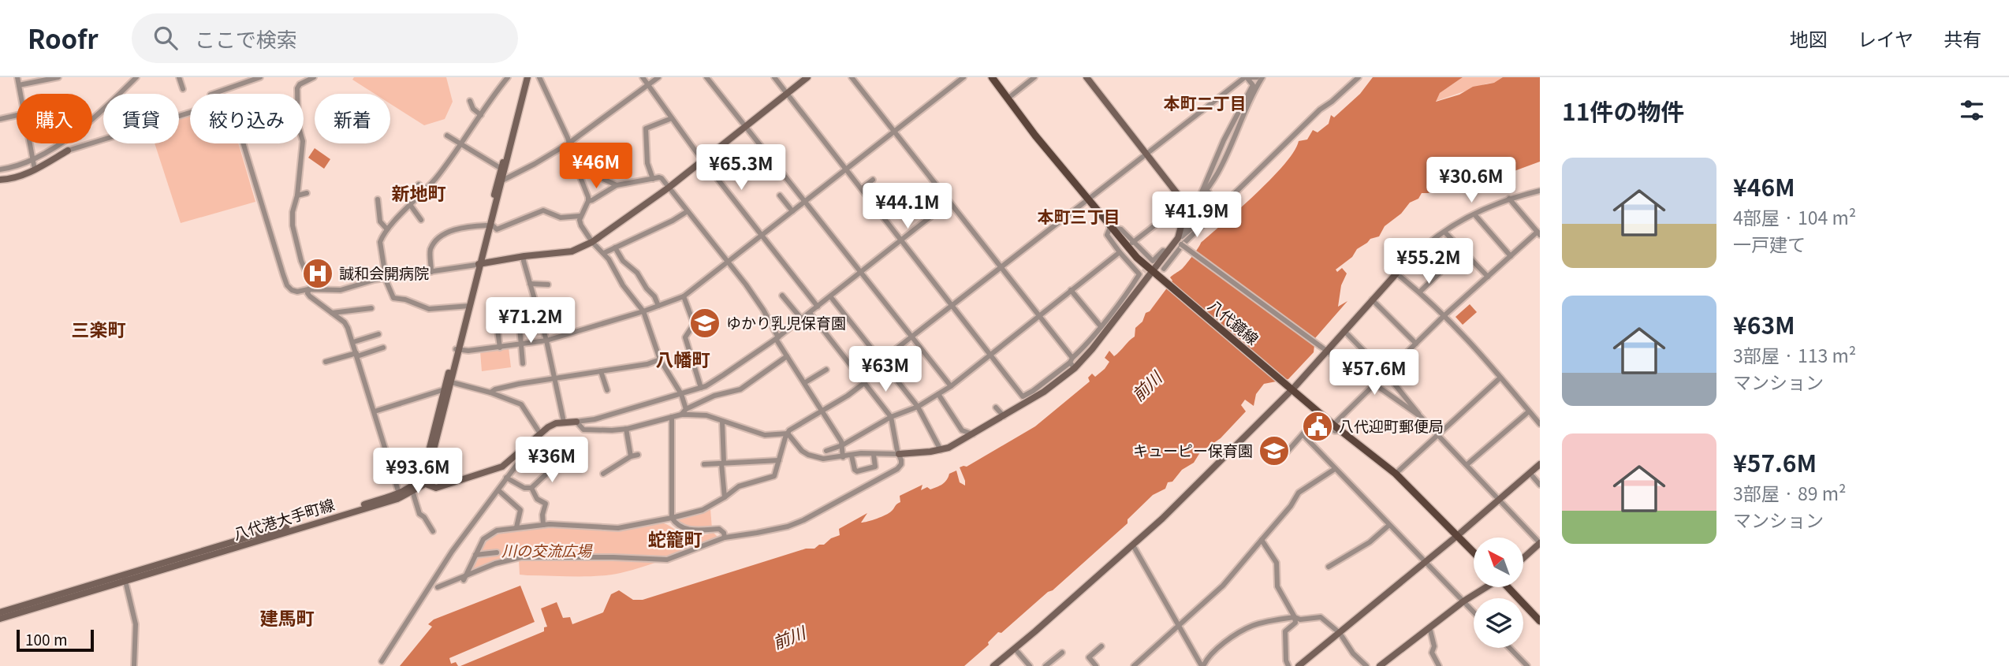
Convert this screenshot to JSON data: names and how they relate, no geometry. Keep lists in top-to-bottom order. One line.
{"streets":{"main road":["八代鏡線"],"street":["八代港大手町線"]},"districts":["本町二丁目","新地町","本町三丁目","三楽町","八幡町","蛇籠町","建馬町"],"water":["前川"],"parks":["川の交流広場"],"places":{"hospital":["誠和会開病院"],"school or university":["ゆかり乳児保育園","キューピー保育園"],"public building":["八代迎町郵便局"]},"scale_bar":"100 m","north":"top left","page":{"header":"Roofr","search":"ここで検索","nav":["地図","レイヤ","共有"],"heading":"11件の物件","chip":["購入","賃貸","絞り込み","新着"],"price":["¥46M","¥65.3M","¥30.6M","¥44.1M","¥41.9M","¥55.2M","¥71.2M","¥63M","¥57.6M","¥36M","¥93.6M"],"list":[{"name":"¥46M","note":"4部屋 · 104 m² · 一戸建て"},{"name":"¥63M","note":"3部屋 · 113 m² · マンション"},{"name":"¥57.6M","note":"3部屋 · 89 m² · マンション"}],"scale":"100 m"}}
